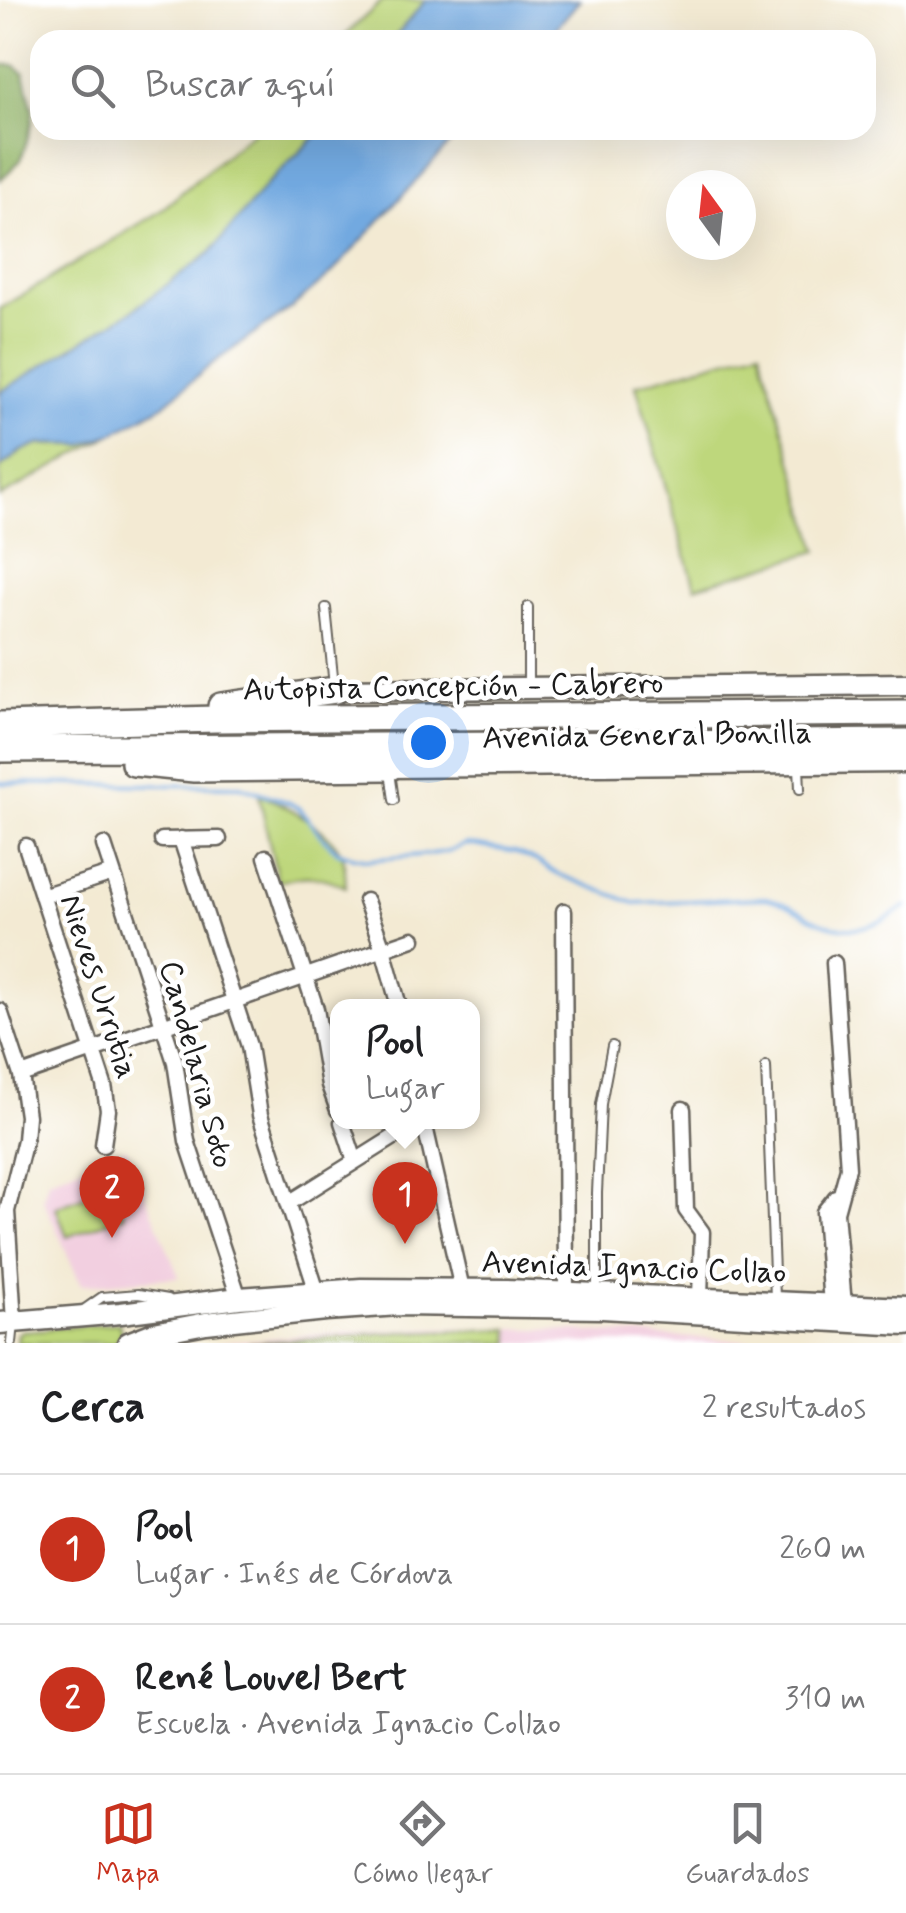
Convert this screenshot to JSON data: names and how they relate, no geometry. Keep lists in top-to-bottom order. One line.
{"streets":{"highway":["Autopista Concepción - Cabrero"],"main road":["Avenida General Bonilla","Avenida Ignacio Collao"],"street":["Nieves Urrutia","Candelaria Soto"]},"crossings":[["Candelaria Soto","Avenida Ignacio Collao"]],"north":"top","page":{"search":"Buscar aquí","popup":["Pool","Lugar"],"pins":["2","1"],"heading":["Cerca","2 resultados"],"list":[{"mark":"1","name":"Pool","note":"Lugar · Inés de Córdova","value":"260 m"},{"mark":"2","name":"René Louvel Bert","note":"Escuela · Avenida Ignacio Collao","value":"310 m"}],"nav":["Mapa","Cómo llegar","Guardados"]}}
